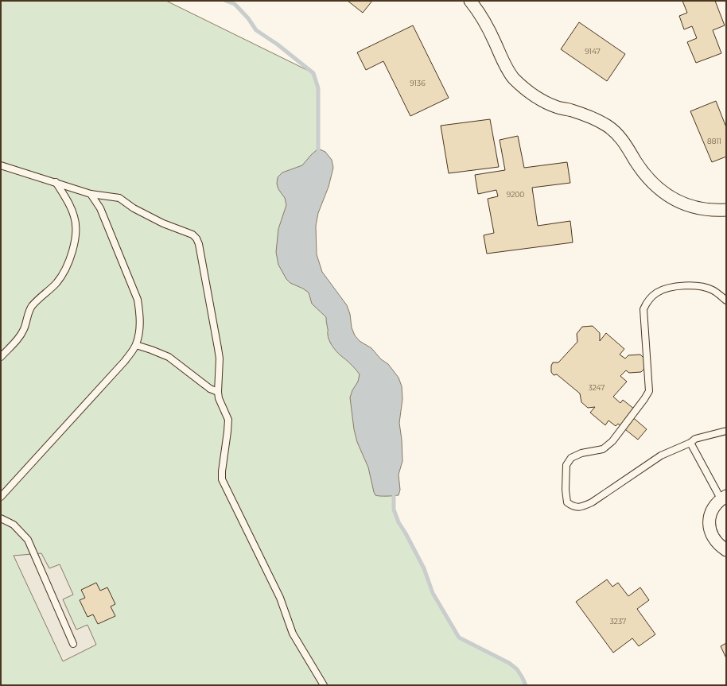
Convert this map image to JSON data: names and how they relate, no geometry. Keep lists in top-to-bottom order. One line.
{"house_numbers":["9147","9136","8811","9200","3247","3237"]}
